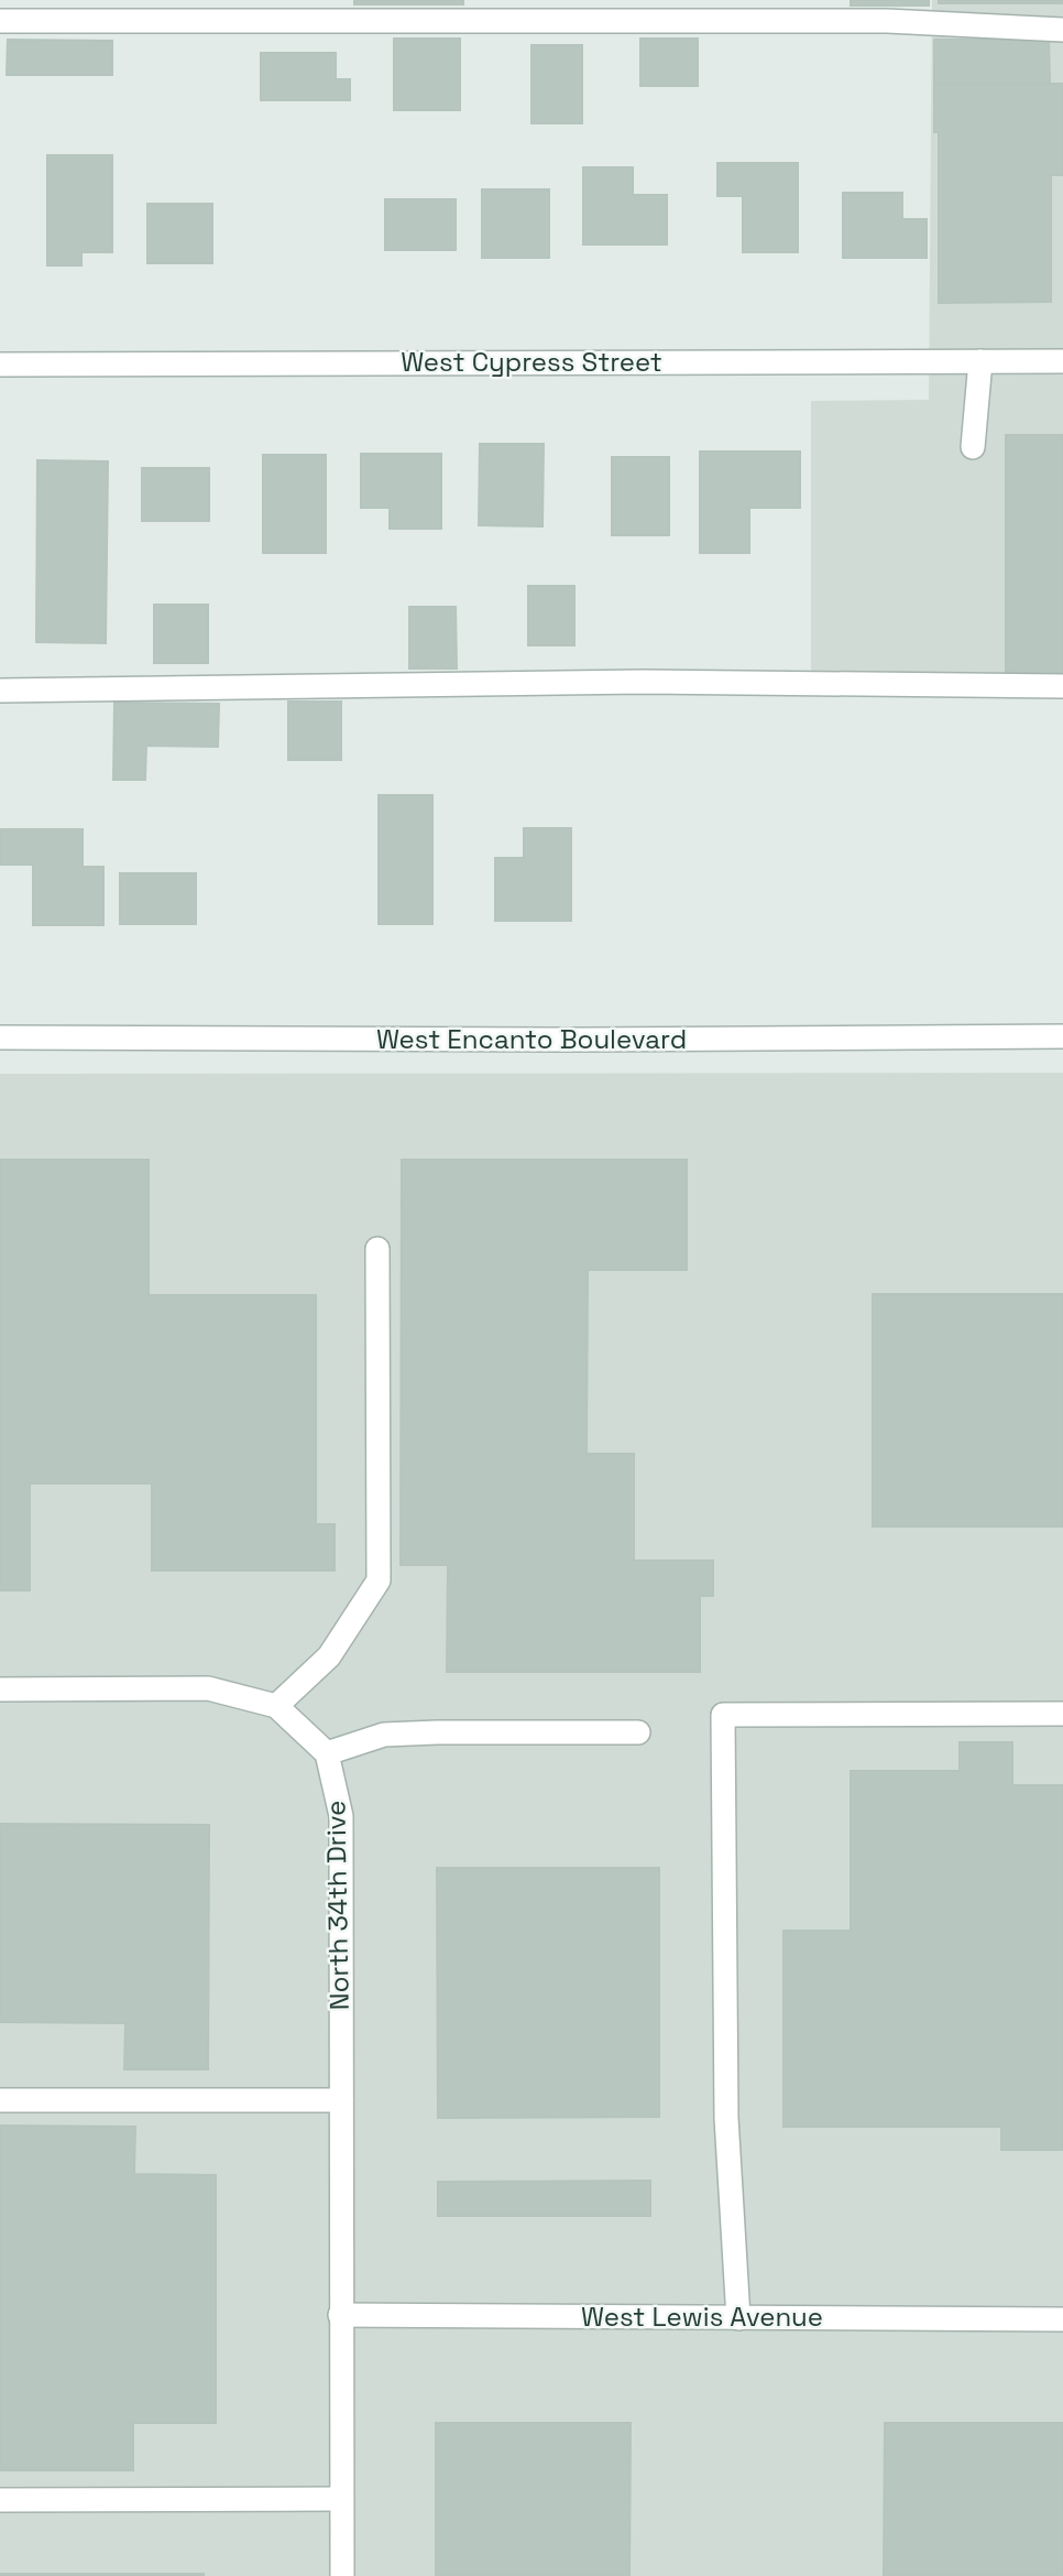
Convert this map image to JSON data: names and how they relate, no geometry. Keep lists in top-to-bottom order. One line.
{"streets":{"street":["West Cypress Street","West Encanto Boulevard","North 34th Drive","West Lewis Avenue"]},"crossings":[["North 34th Drive","West Lewis Avenue"]]}
